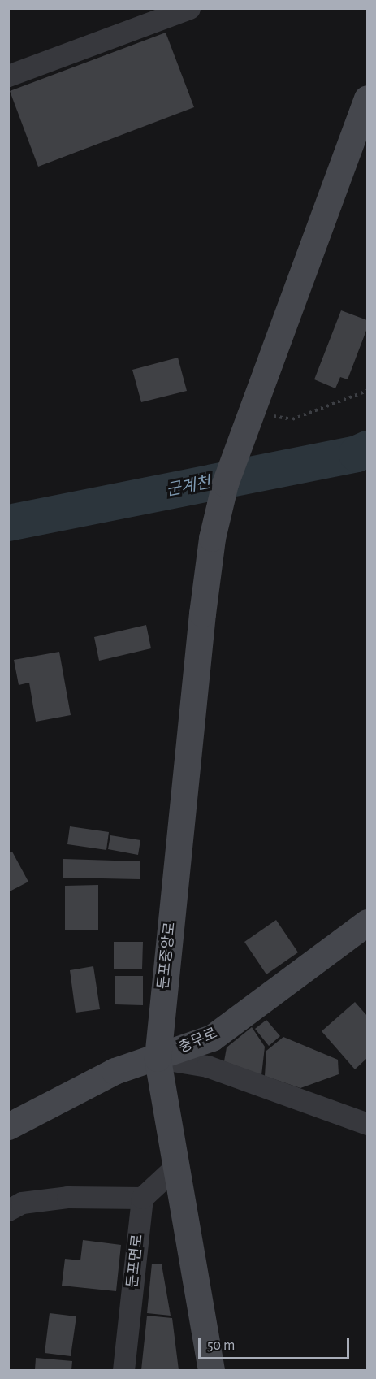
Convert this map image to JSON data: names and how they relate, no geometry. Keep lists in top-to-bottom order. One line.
{"streets":{"street":["둔포중앙로","충무로","둔포면로"]},"crossings":[["둔포중앙로","충무로"]],"water":["군계천"],"scale_bar":"50 m"}
